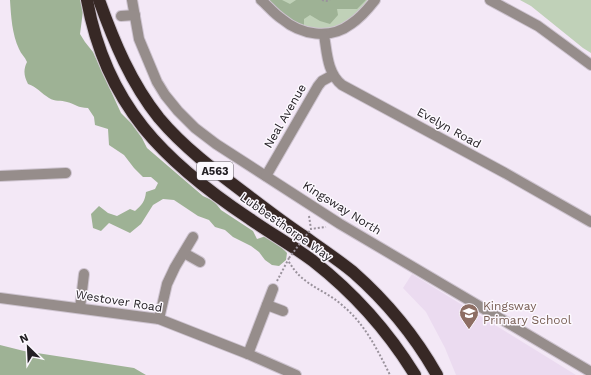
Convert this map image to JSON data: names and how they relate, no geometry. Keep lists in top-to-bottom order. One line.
{"streets":{"highway":["A563","Lubbesthorpe Way"],"street":["Neal Avenue","Evelyn Road","Kingsway North","Westover Road"]},"crossings":[["Neal Avenue","Evelyn Road"],["Neal Avenue","Kingsway North"]],"places":{"school or university":["Kingsway Primary School"]},"north":"top left"}
